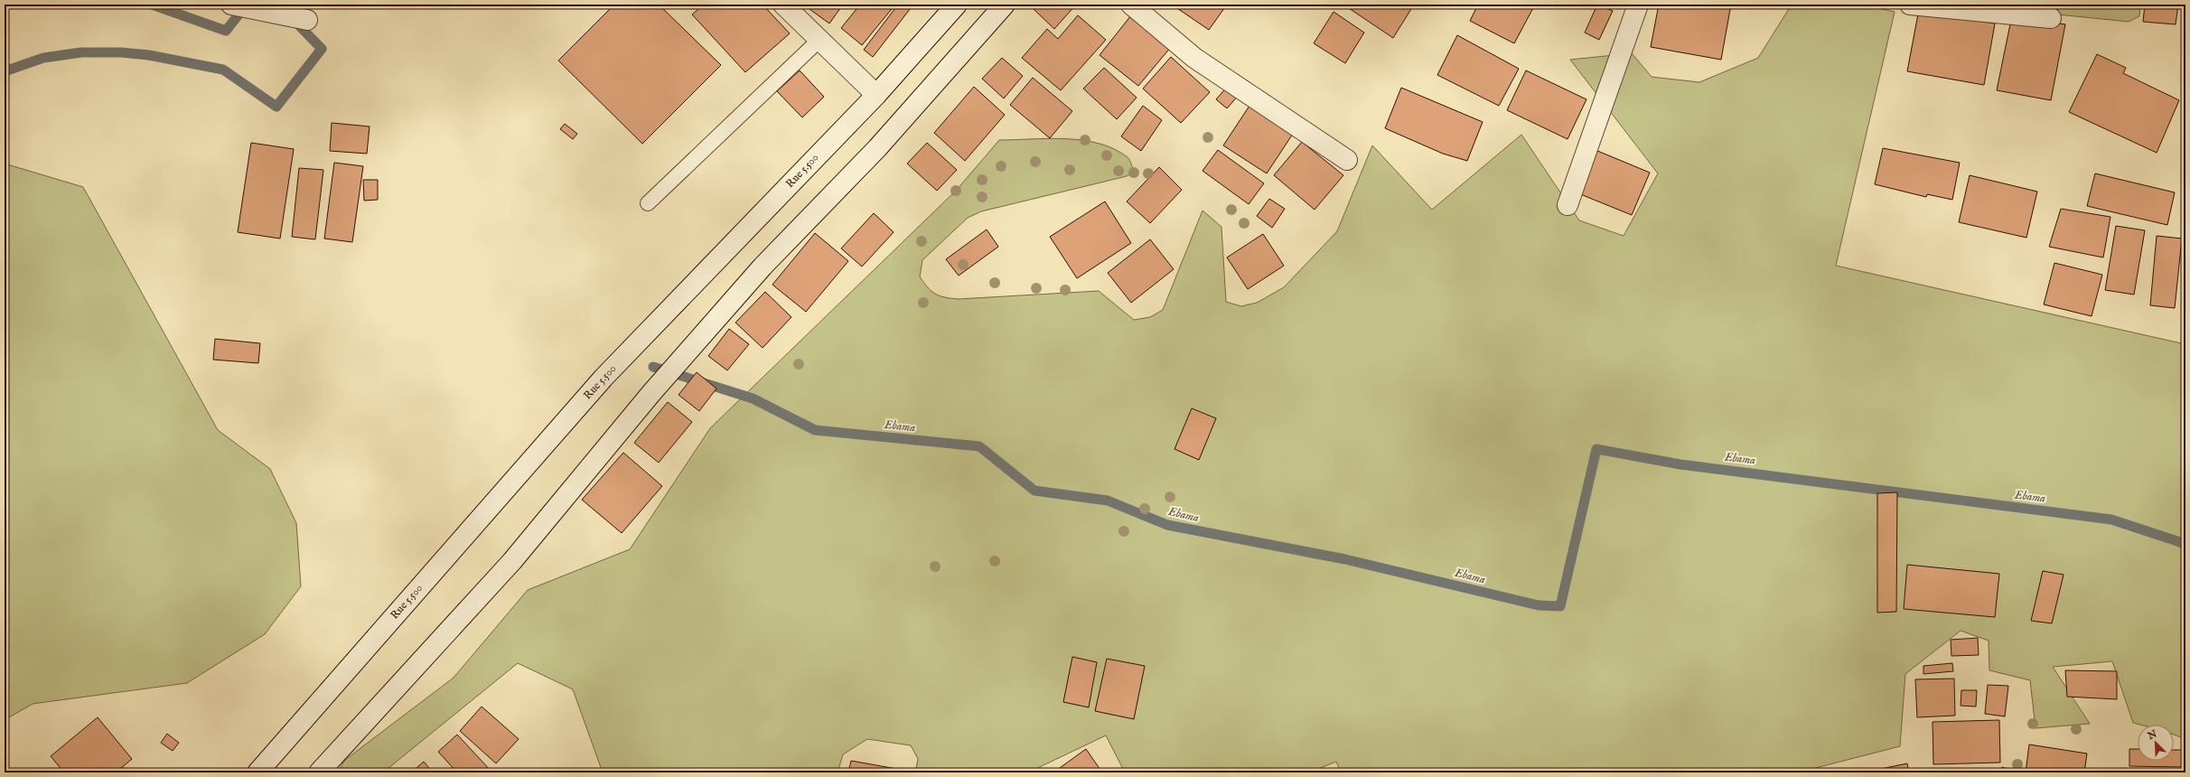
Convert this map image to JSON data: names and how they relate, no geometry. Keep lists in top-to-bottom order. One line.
{"streets":{"main road":["Rue 5.500"]},"water":["Ebama"],"north":"top left"}
